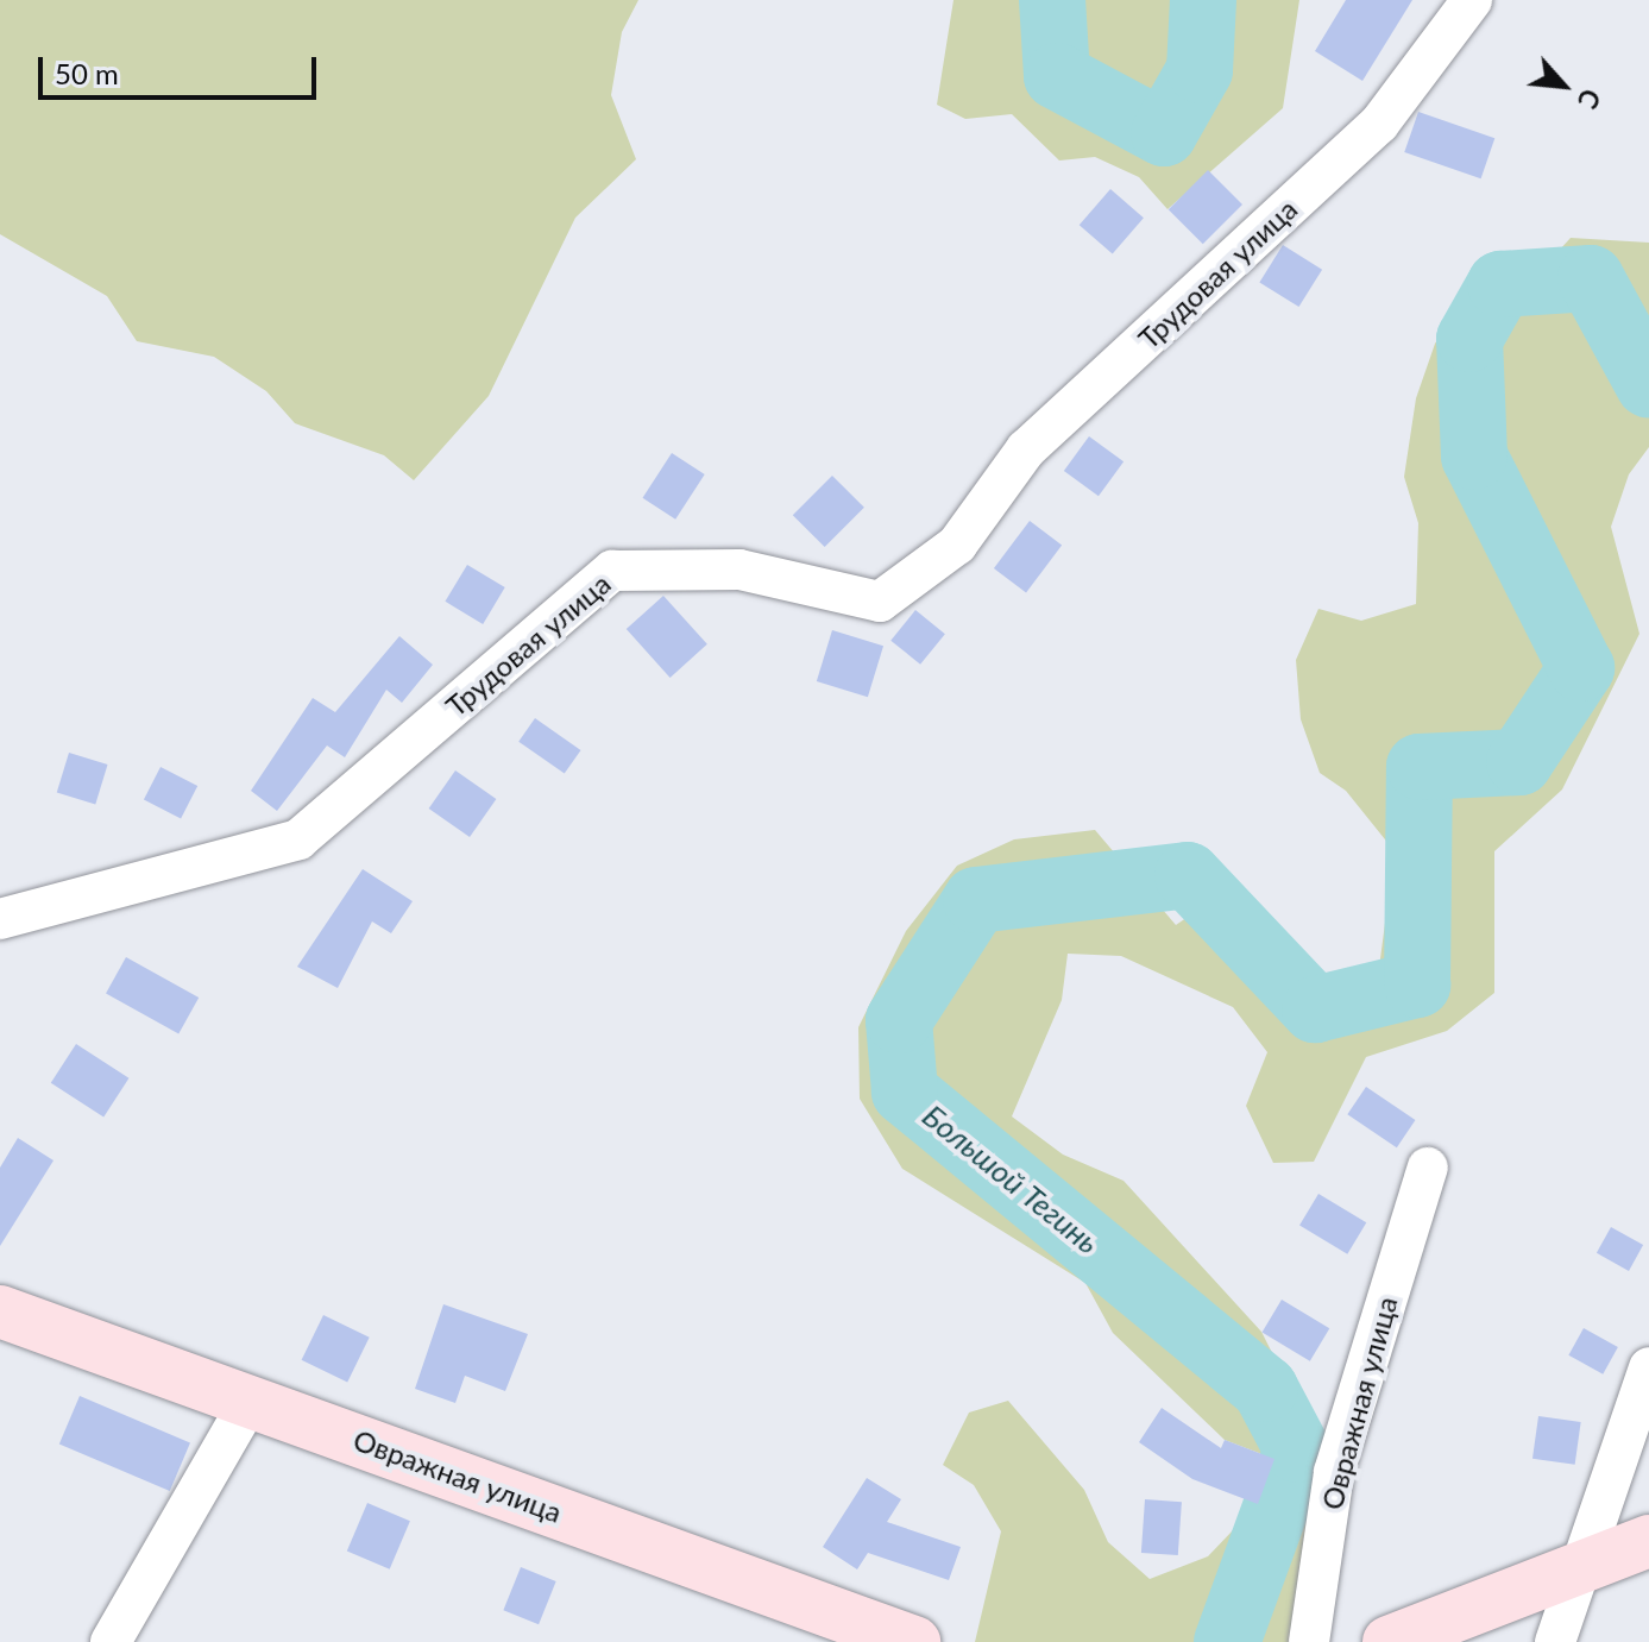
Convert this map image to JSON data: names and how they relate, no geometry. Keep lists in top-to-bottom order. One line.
{"streets":{"street":["Трудовая улица","Овражная улица"]},"water":["Большой Тегинь"],"scale_bar":"50 m","north":"bottom right"}
